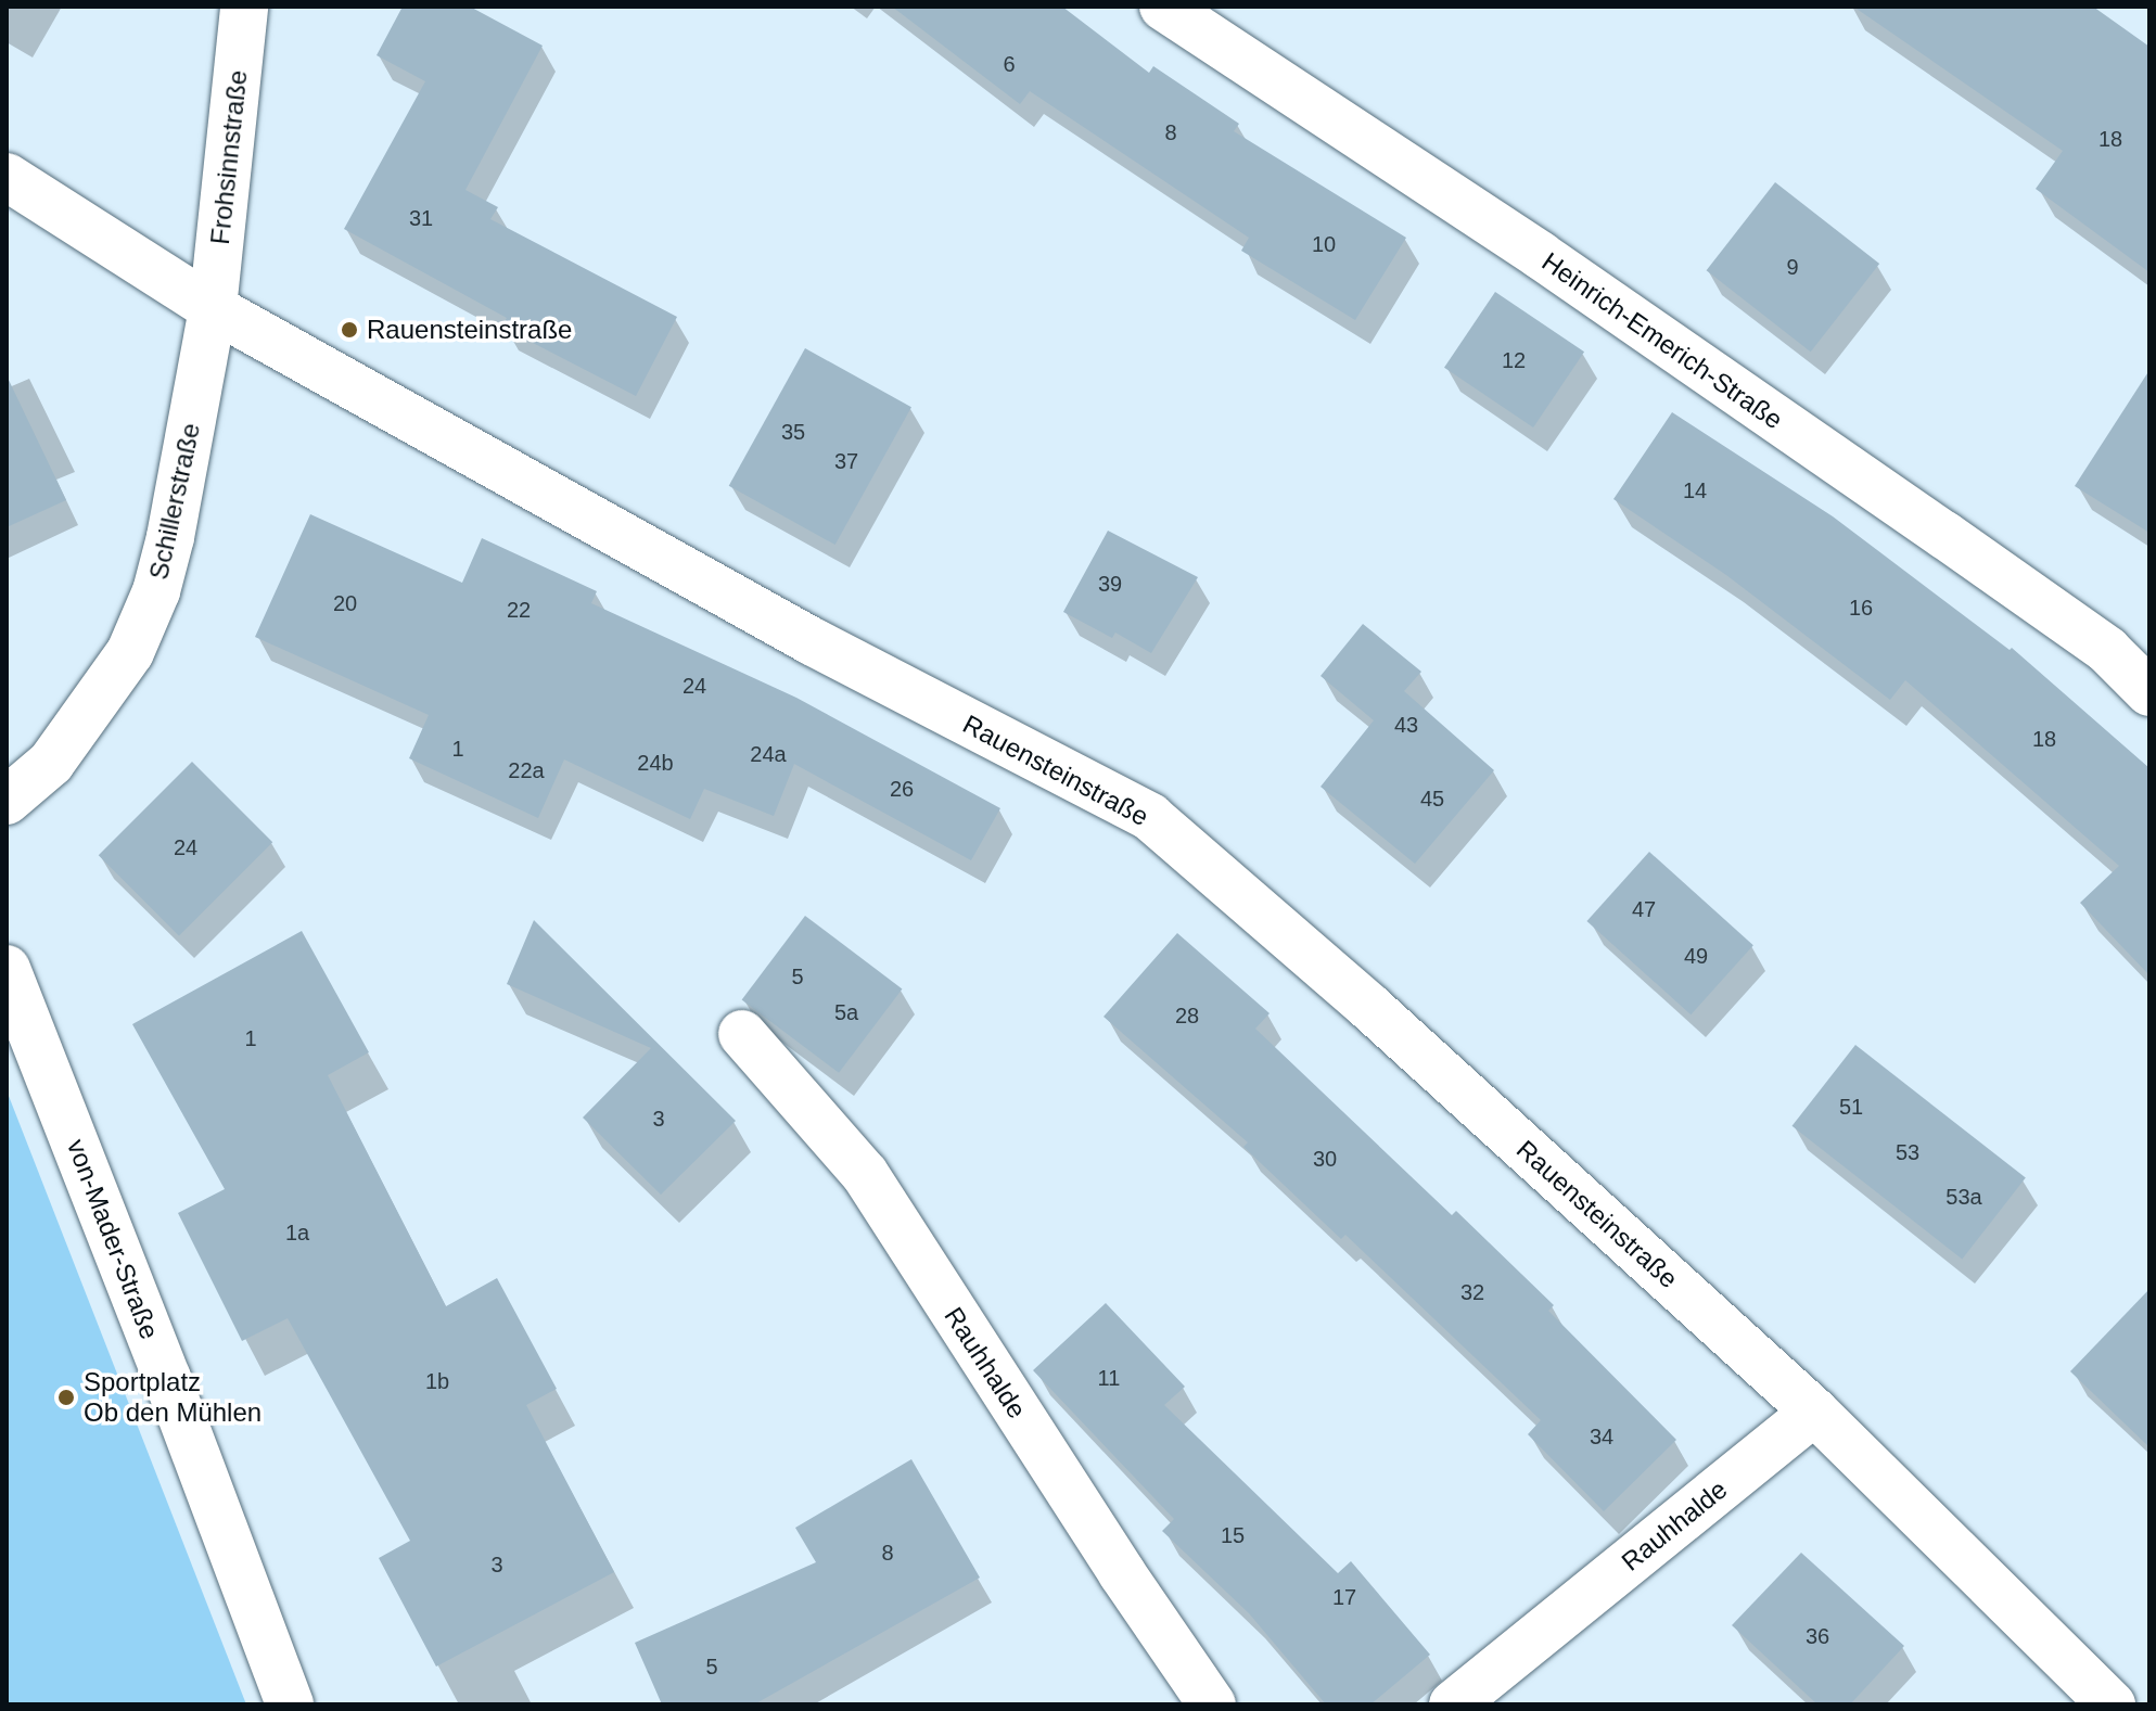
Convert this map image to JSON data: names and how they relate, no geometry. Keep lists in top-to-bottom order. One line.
{"streets":{"street":["Frohsinnstraße","Heinrich-Emerich-Straße","Schillerstraße","Rauensteinstraße","von-Mader-Straße","Rauhhalde"]},"crossings":[["Frohsinnstraße","Schillerstraße"],["Frohsinnstraße","Rauensteinstraße"],["Schillerstraße","Rauensteinstraße"],["Rauensteinstraße","Rauhhalde"]],"places":["Rauensteinstraße","Sportplatz Ob den Mühlen"],"house_numbers":["6","8","18","31","10","9","12","35","37","14","39","20","16","22","24","43","18","1","24a","24b","22a","26","45","24","47","49","5","5a","28","1","51","3","53","30","53a","1a","32","11","1b","34","15","8","3","17","36","5"]}
